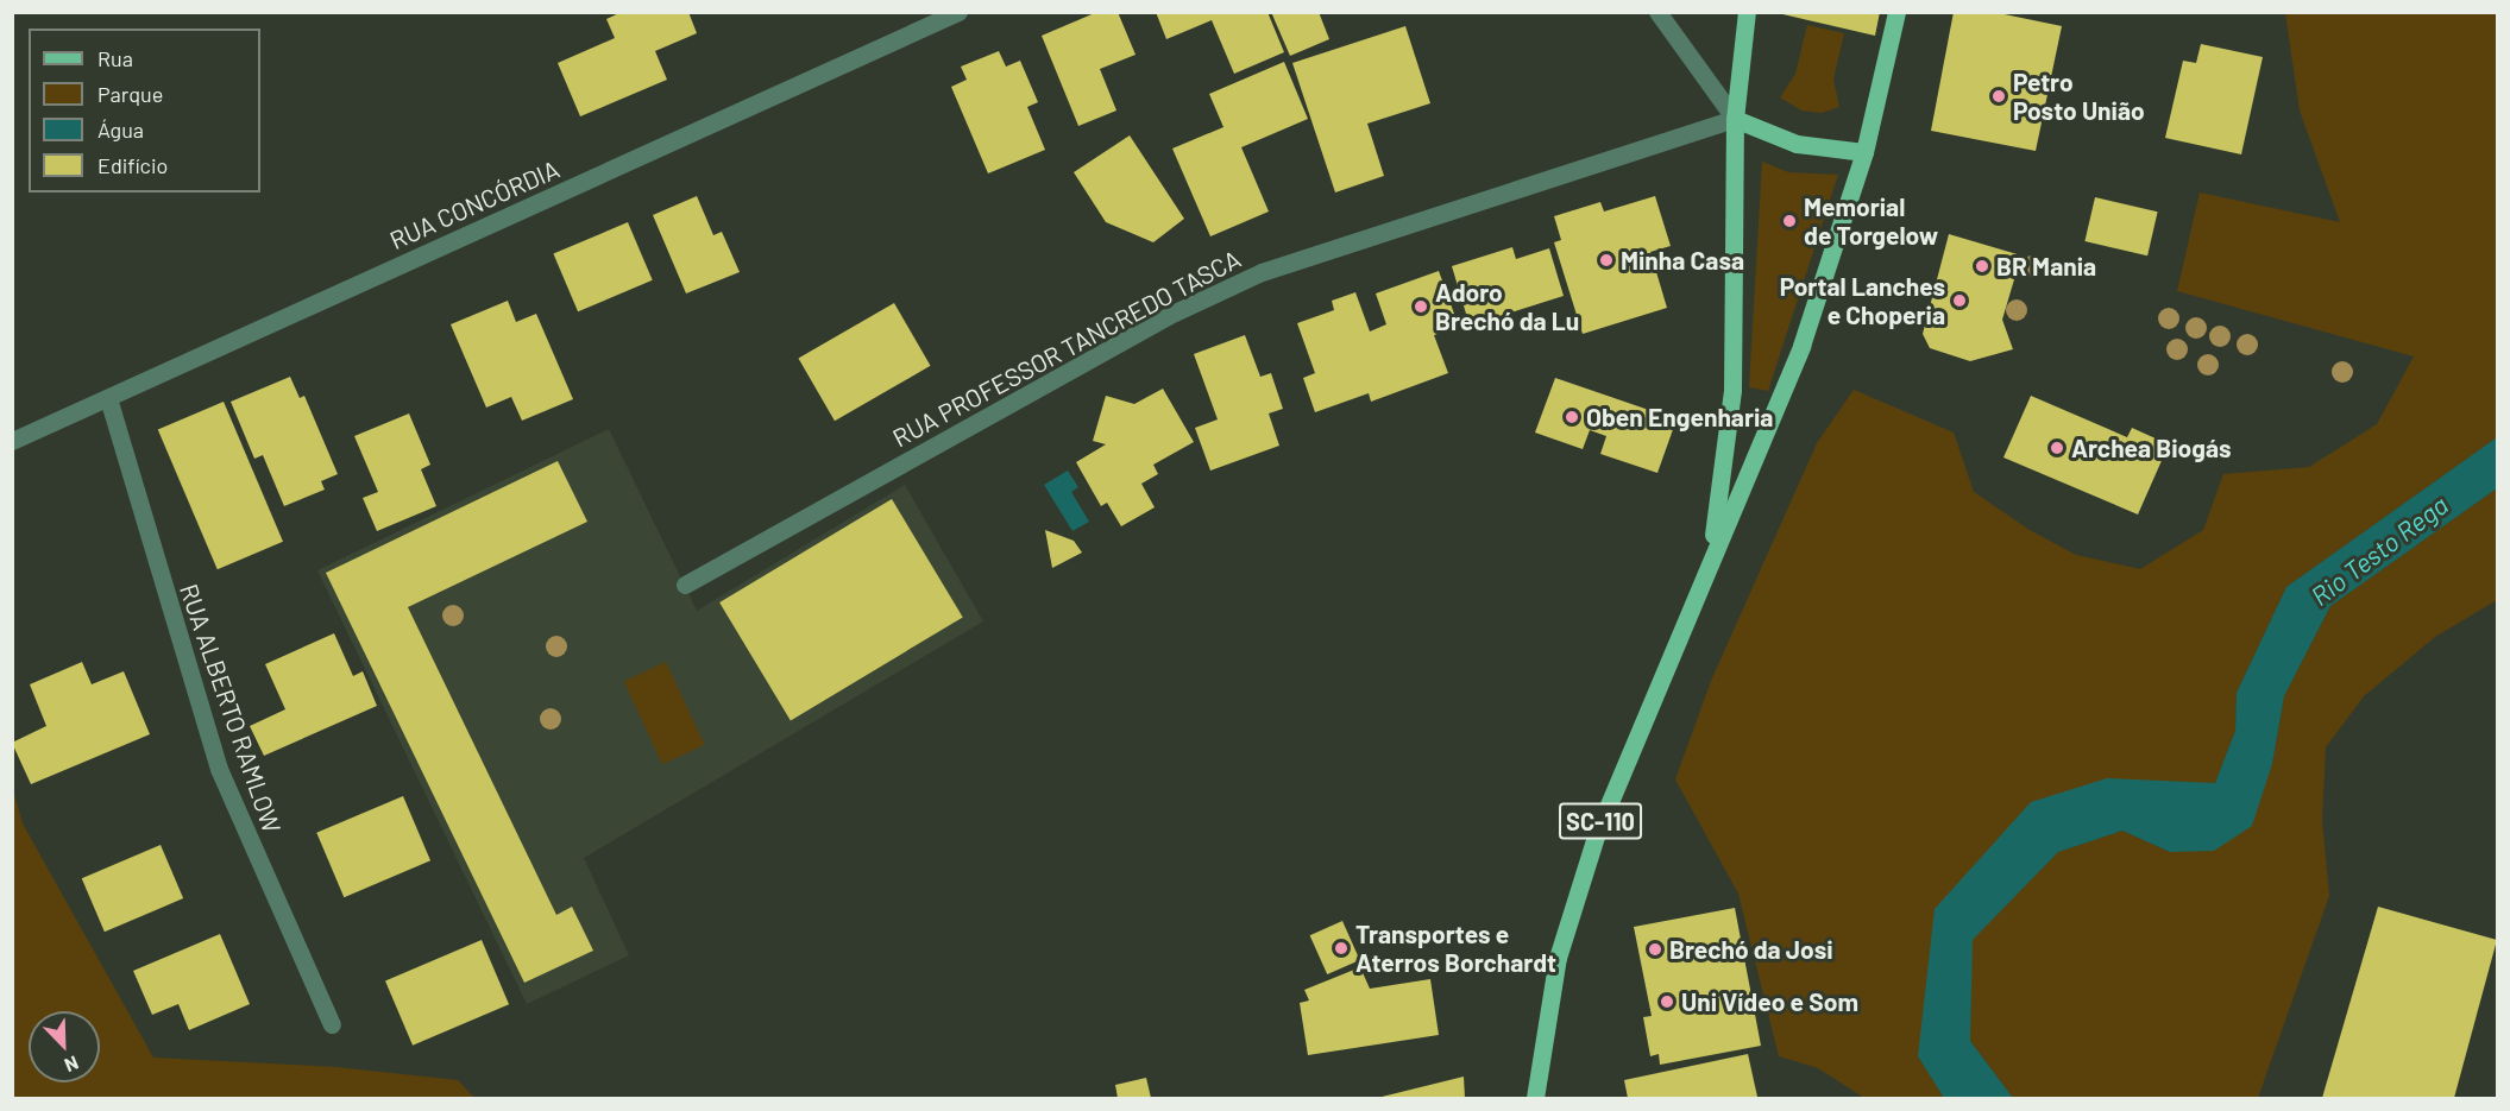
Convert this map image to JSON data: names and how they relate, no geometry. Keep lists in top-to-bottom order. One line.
{"streets":{"main road":["SC-110"],"street":["RUA CONCÓRDIA","RUA PROFESSOR TANCREDO TASCA","RUA ALBERTO RAMLOW"]},"crossings":[["RUA CONCÓRDIA","RUA ALBERTO RAMLOW"],["RUA PROFESSOR TANCREDO TASCA","SC-110"]],"water":["Rio Testo Rega"],"places":["Petro Posto União","Memorial de Torgelow","Minha Casa","BR Mania","Portal Lanches e Choperia","Adoro Brechó da Lu","Oben Engenharia","Archea Biogás","Transportes e Aterros Borchardt","Brechó da Josi","Uni Vídeo e Som"],"legend":["Rua","Parque","Água","Edifício"],"north":"bottom right"}
